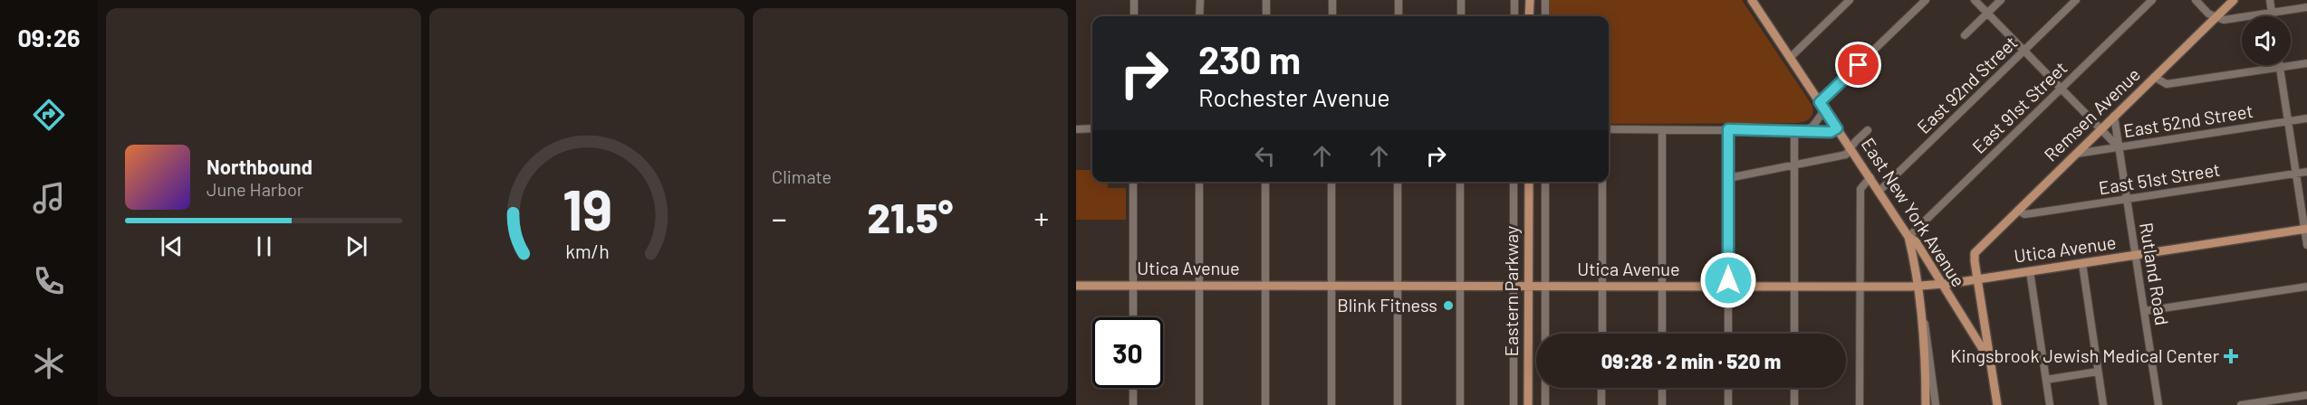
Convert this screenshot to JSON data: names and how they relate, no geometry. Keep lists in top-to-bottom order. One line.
{"streets":{"main road":["Remsen Avenue","East New York Avenue","Utica Avenue","Eastern Parkway"],"street":["East 92nd Street","East 91st Street","East 52nd Street","East 51st Street","Rutland Road"]},"crossings":[["East 92nd Street","East New York Avenue"],["East 91st Street","East New York Avenue"],["Remsen Avenue","East 52nd Street"],["Remsen Avenue","East 51st Street"],["Remsen Avenue","East New York Avenue"],["Remsen Avenue","Rutland Road"],["East 52nd Street","Rutland Road"],["East 51st Street","Rutland Road"],["East New York Avenue","Utica Avenue"],["Utica Avenue","Rutland Road"],["Utica Avenue","Eastern Parkway"]],"places":{"other":["Blink Fitness"],"health":["Kingsbrook Jewish Medical Center"]},"page":{"tabs":"09:26","tile":"Climate","turn":["230 m","Rochester Avenue"],"song":["Northbound","June Harbor"],"heat":["−","21.5°","+"],"limit":"30","trip":"09:28 · 2 min · 520 m","gauge":["19","km/h"]}}
